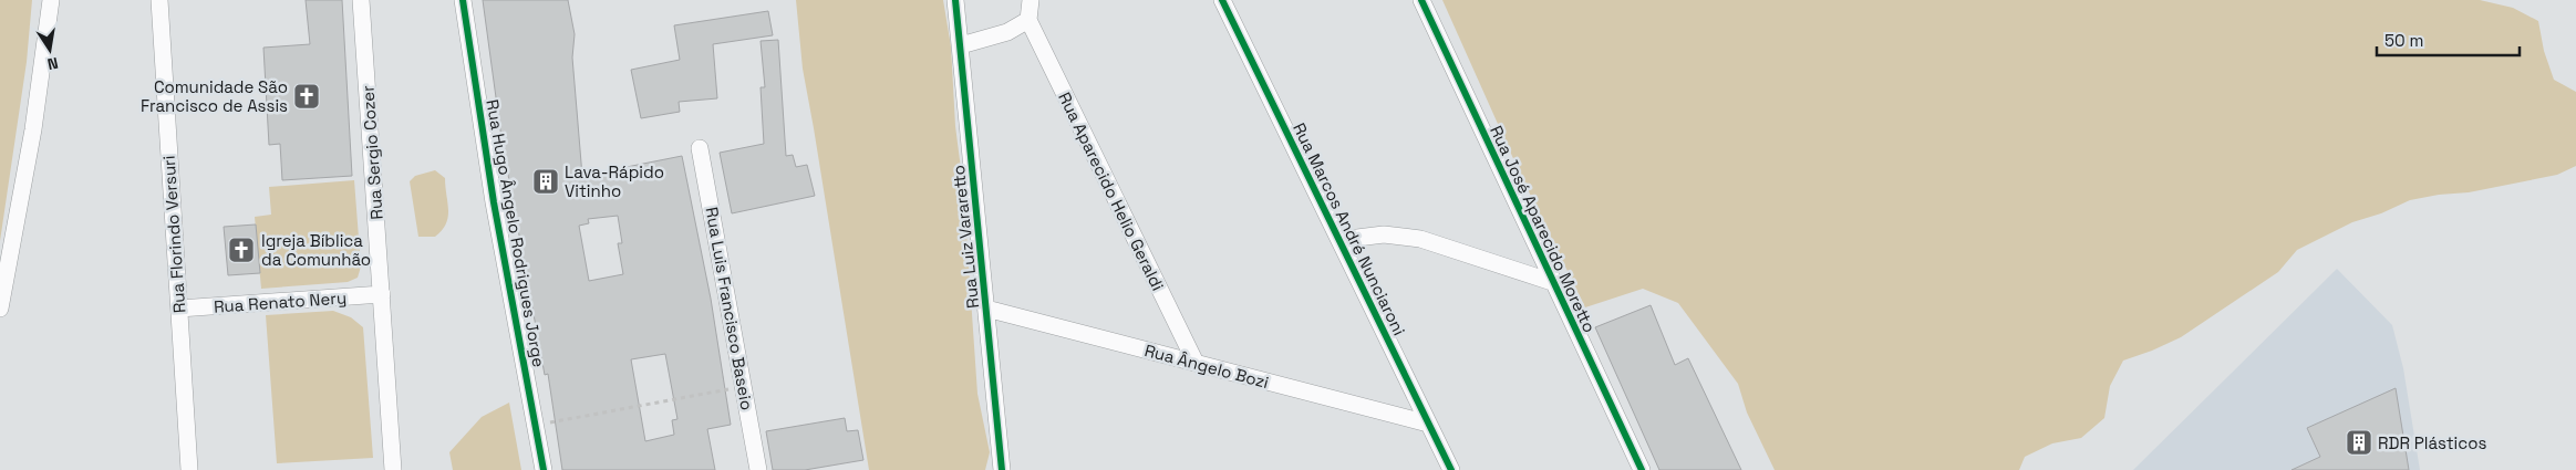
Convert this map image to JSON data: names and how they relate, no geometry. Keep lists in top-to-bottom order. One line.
{"streets":{"street":["Rua Sergio Cozer","Rua Aparecido Helio Geraldi","Rua Marcos André Nunciaroni","Rua José Aparecido Moretto","Rua Hugo Ângelo Rodrigues Jorge","Rua Florindo Versuri","Rua Luiz Vararetto","Rua Renato Nery","Rua Luis Francisco Baseio","Rua Ângelo Bozi"]},"crossings":[["Rua Sergio Cozer","Rua Renato Nery"],["Rua Aparecido Helio Geraldi","Rua Ângelo Bozi"],["Rua Marcos André Nunciaroni","Rua Ângelo Bozi"],["Rua Florindo Versuri","Rua Renato Nery"],["Rua Luiz Vararetto","Rua Ângelo Bozi"]],"places":{"church":["Comunidade São Francisco de Assis","Igreja Bíblica da Comunhão"],"building":["Lava-Rápido Vitinho","RDR Plásticos"]},"scale_bar":"50 m","north":"bottom"}
